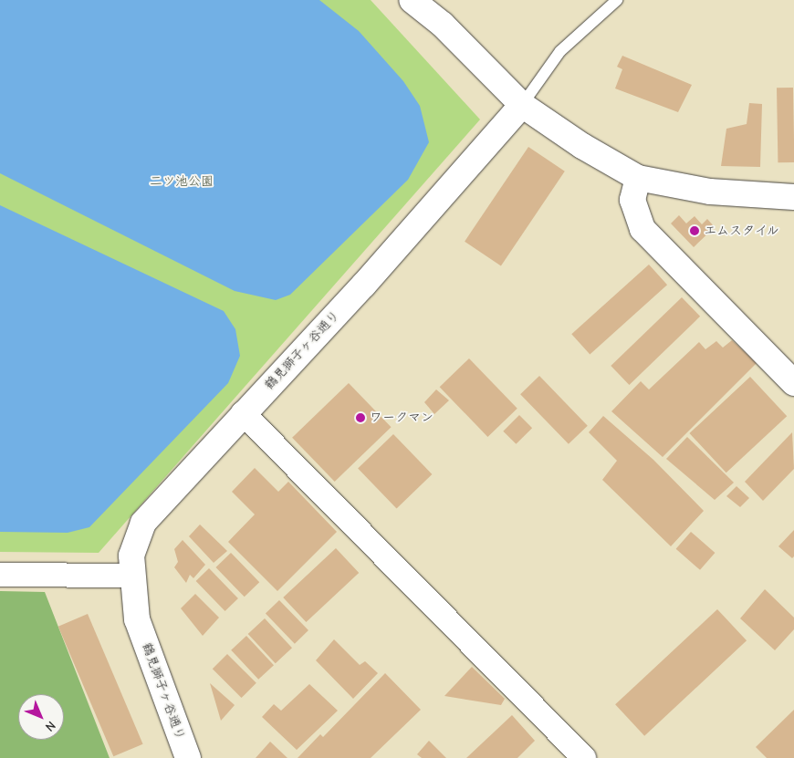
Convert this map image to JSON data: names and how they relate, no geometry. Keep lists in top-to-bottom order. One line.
{"streets":{"main road":["鶴見獅子ヶ谷通り"]},"parks":["二ツ池公園"],"places":["エムスタイル","ワークマン"],"north":"bottom right"}
